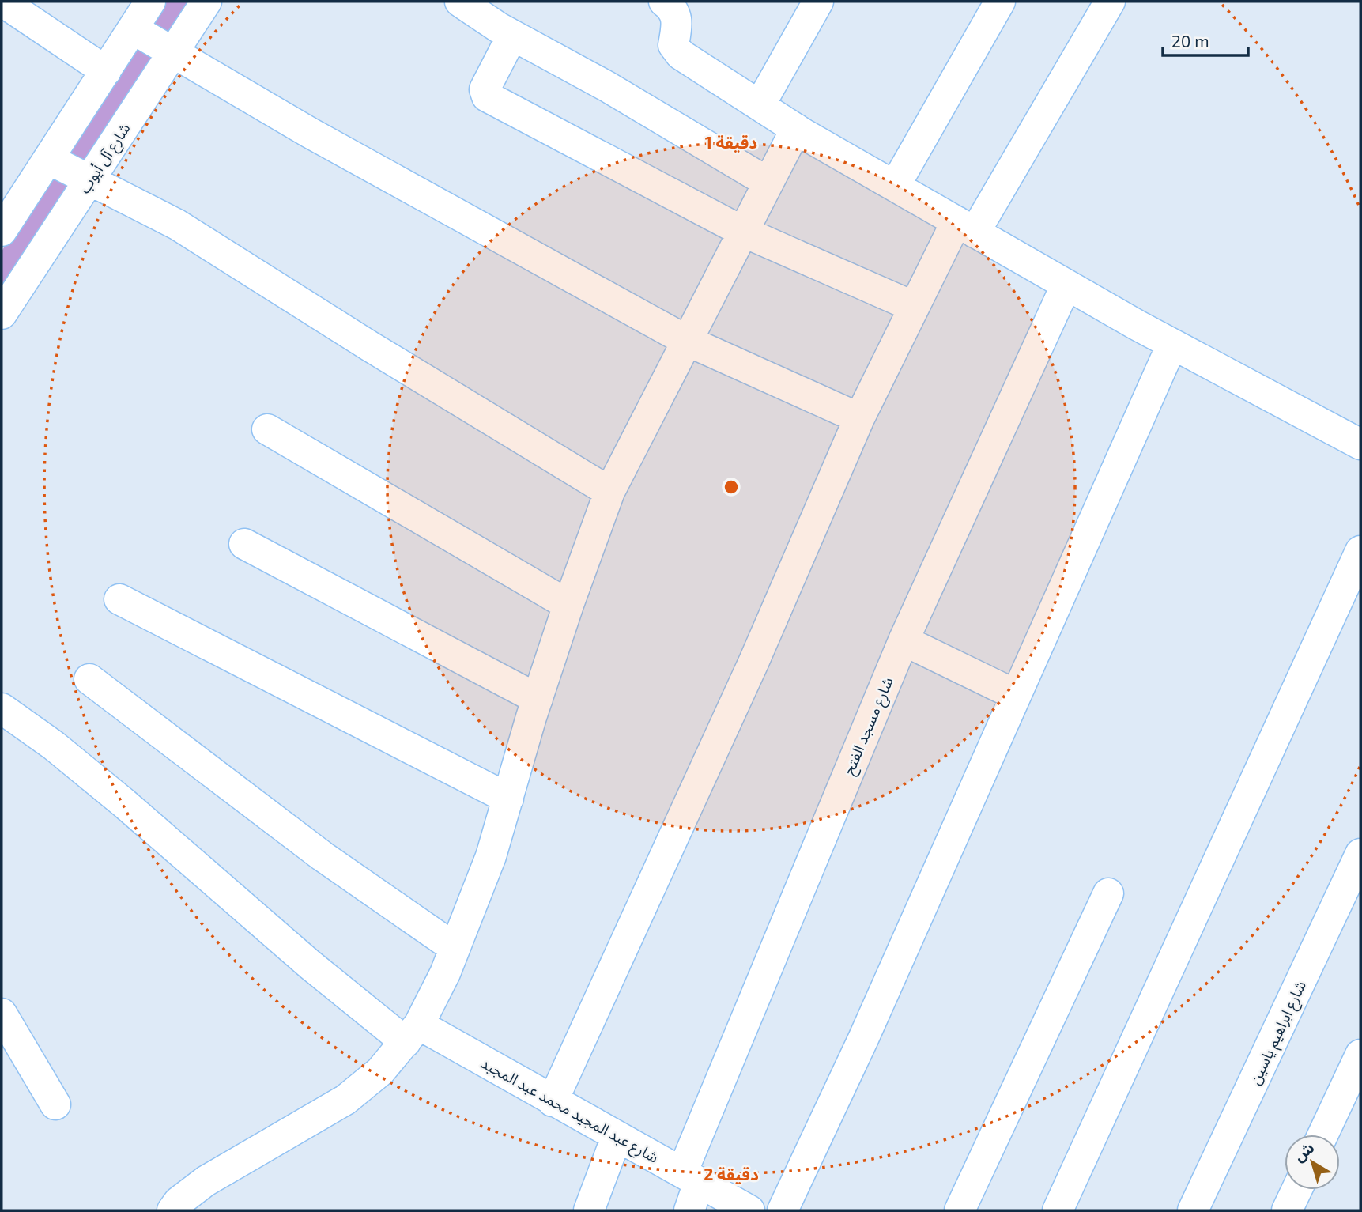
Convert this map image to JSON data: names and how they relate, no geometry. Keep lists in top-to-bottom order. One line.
{"streets":{"street":["شارع آل أيوب","شارع مسجد الفتح","شارع ابراهيم ياسين","شارع عبد المجيد محمد عبد المجيد"]},"crossings":[["شارع مسجد الفتح","شارع عبد المجيد محمد عبد المجيد"]],"scale_bar":"20 m","north":"top left","rings":["1 دقيقة","2 دقيقة"]}
